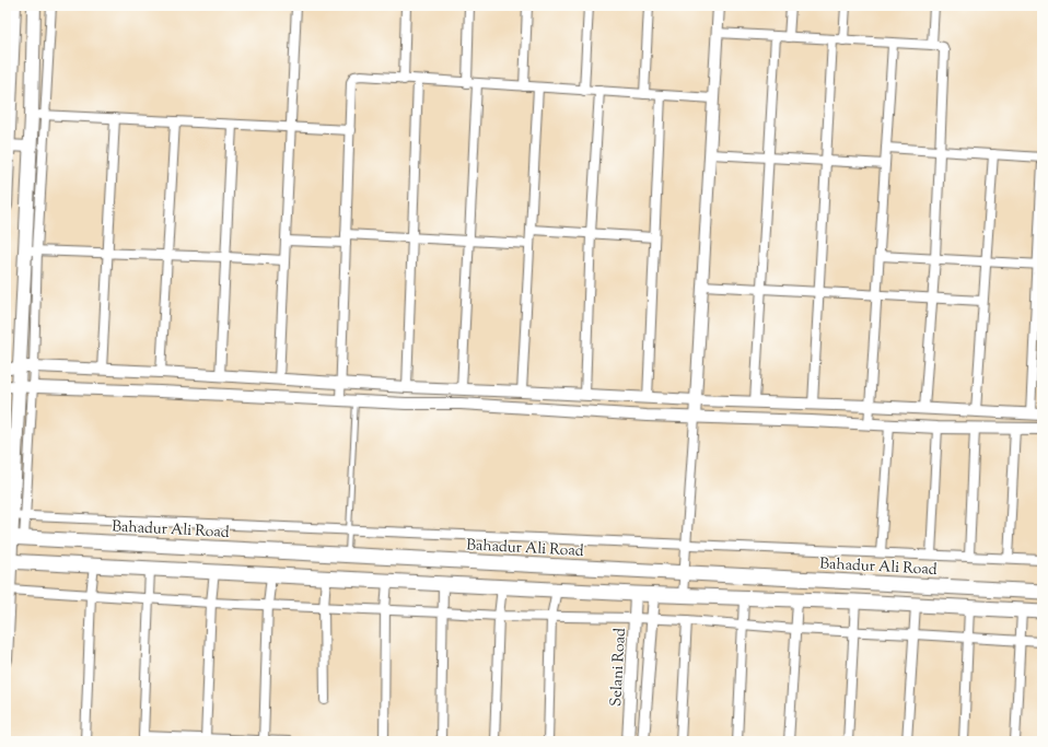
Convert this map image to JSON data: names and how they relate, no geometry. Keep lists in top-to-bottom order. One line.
{"streets":{"main road":["Bahadur Ali Road"],"street":["Selani Road"]}}
